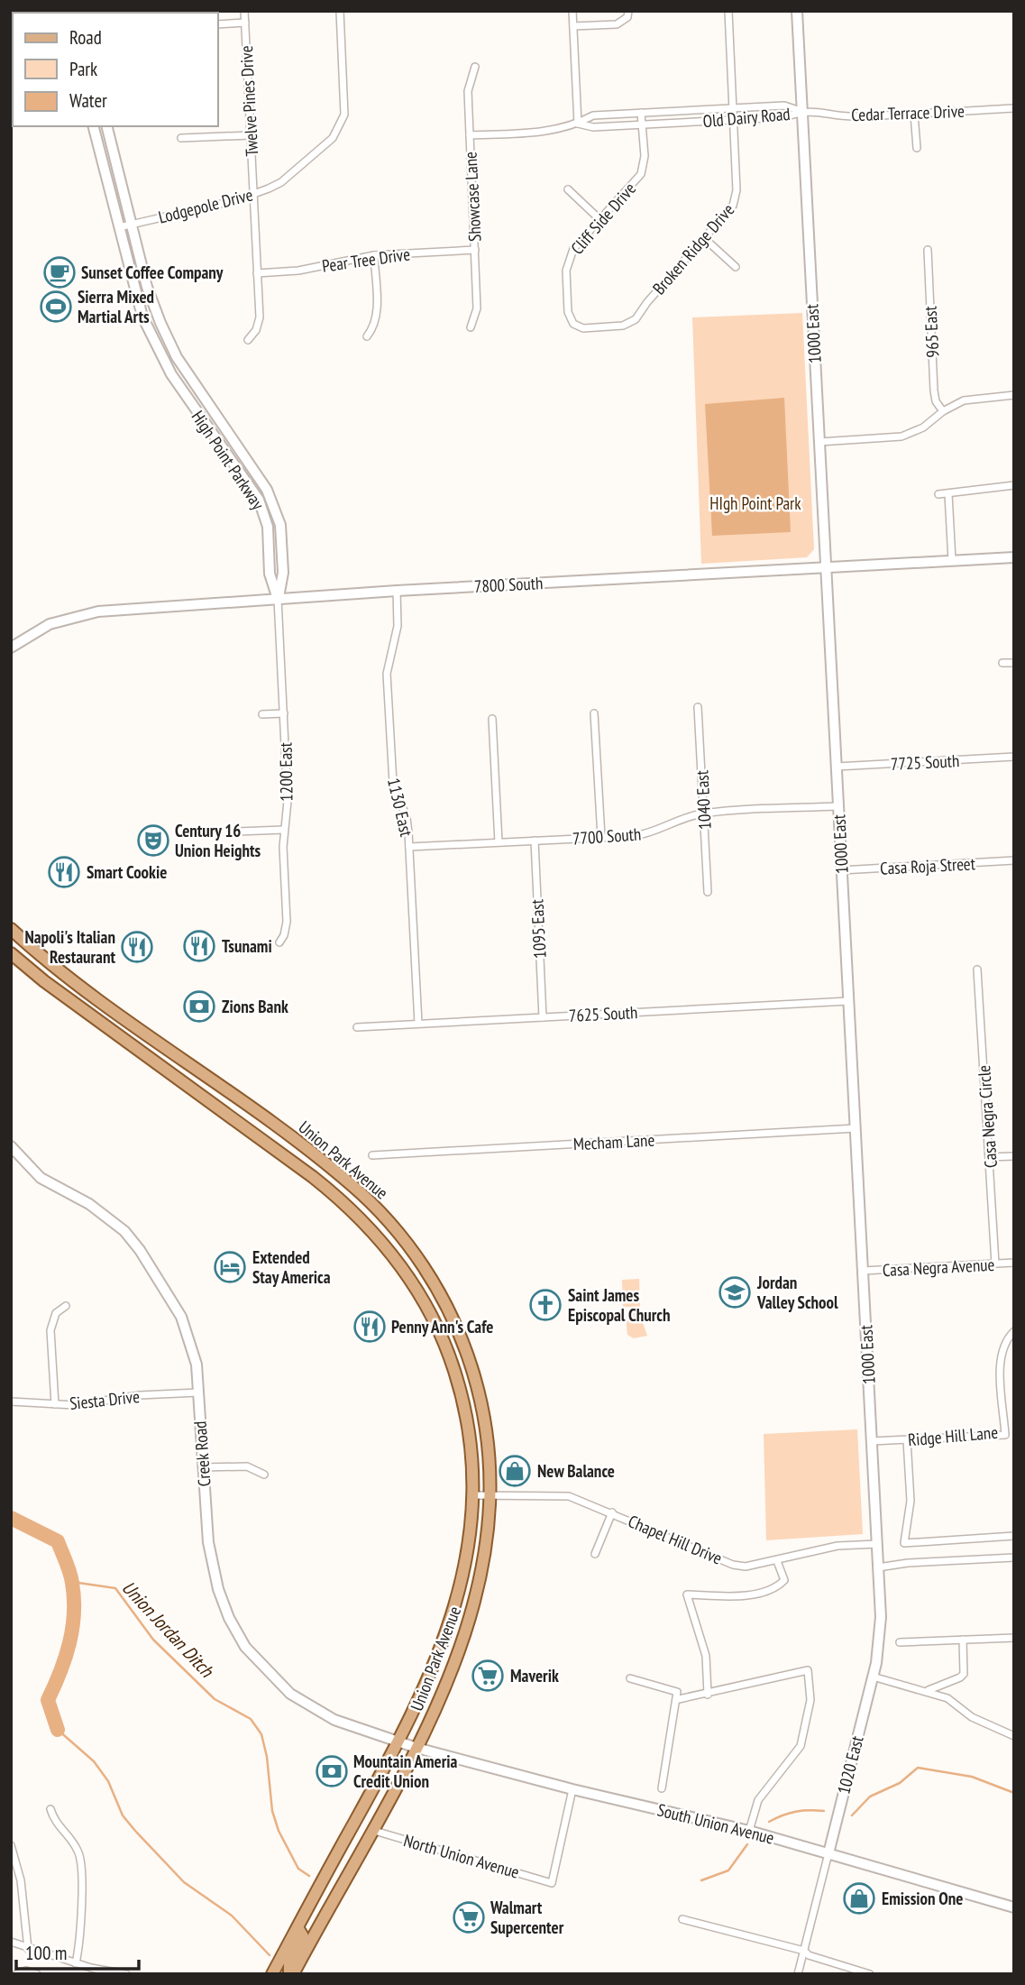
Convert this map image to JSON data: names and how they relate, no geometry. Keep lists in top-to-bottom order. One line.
{"streets":{"main road":["Union Park Avenue"],"street":["Twelve Pines Drive","Cedar Terrace Drive","Old Dairy Road","Showcase Lane","Lodgepole Drive","Cliff Side Drive","Broken Ridge Drive","Pear Tree Drive","965 East","1000 East","High Point Parkway","7800 South","7725 South","1200 East","1040 East","1130 East","7700 South","Casa Roja Street","1095 East","7625 South","Casa Negra Circle","Mecham Lane","Casa Negra Avenue","Siesta Drive","Ridge Hill Lane","Creek Road","Chapel Hill Drive","1020 East","South Union Avenue","North Union Avenue"]},"crossings":[["Twelve Pines Drive","Lodgepole Drive"],["Twelve Pines Drive","Pear Tree Drive"],["Cedar Terrace Drive","Old Dairy Road"],["Cedar Terrace Drive","1000 East"],["Old Dairy Road","Cliff Side Drive"],["Old Dairy Road","Broken Ridge Drive"],["Old Dairy Road","1000 East"],["Showcase Lane","Pear Tree Drive"],["Lodgepole Drive","High Point Parkway"],["Cliff Side Drive","Broken Ridge Drive"],["1000 East","7800 South"],["1000 East","7725 South"],["1000 East","7700 South"],["1000 East","Casa Roja Street"],["1000 East","7625 South"],["1000 East","Mecham Lane"],["1000 East","Casa Negra Avenue"],["1000 East","Ridge Hill Lane"],["1000 East","Chapel Hill Drive"],["1000 East","1020 East"],["High Point Parkway","7800 South"],["High Point Parkway","1200 East"],["7800 South","1200 East"],["7800 South","1130 East"],["1040 East","7700 South"],["1130 East","7700 South"],["1130 East","7625 South"],["7700 South","1095 East"],["1095 East","7625 South"],["Casa Negra Circle","Casa Negra Avenue"],["Union Park Avenue","Creek Road"],["Union Park Avenue","Chapel Hill Drive"],["Union Park Avenue","South Union Avenue"],["Union Park Avenue","North Union Avenue"],["Siesta Drive","Creek Road"],["Creek Road","South Union Avenue"],["1020 East","South Union Avenue"],["South Union Avenue","North Union Avenue"]],"water":["Union Jordan Ditch"],"parks":["HIgh Point Park"],"places":{"cafe":["Sunset Coffee Company"],"sports":["Sierra Mixed Martial Arts"],"theatre":["Century 16 Union Heights"],"restaurant":["Smart Cookie","Tsunami","Napoli's Italian Restaurant","Penny Ann's Cafe"],"bank":["Zions Bank","Mountain Ameria Credit Union"],"hotel":["Extended Stay America"],"school or university":["Jordan Valley School"],"church":["Saint James Episcopal Church"],"shop":["New Balance","Emission One"],"supermarket":["Maverik","Walmart Supercenter"]},"legend":["Road","Park","Water"],"scale_bar":"100 m"}
